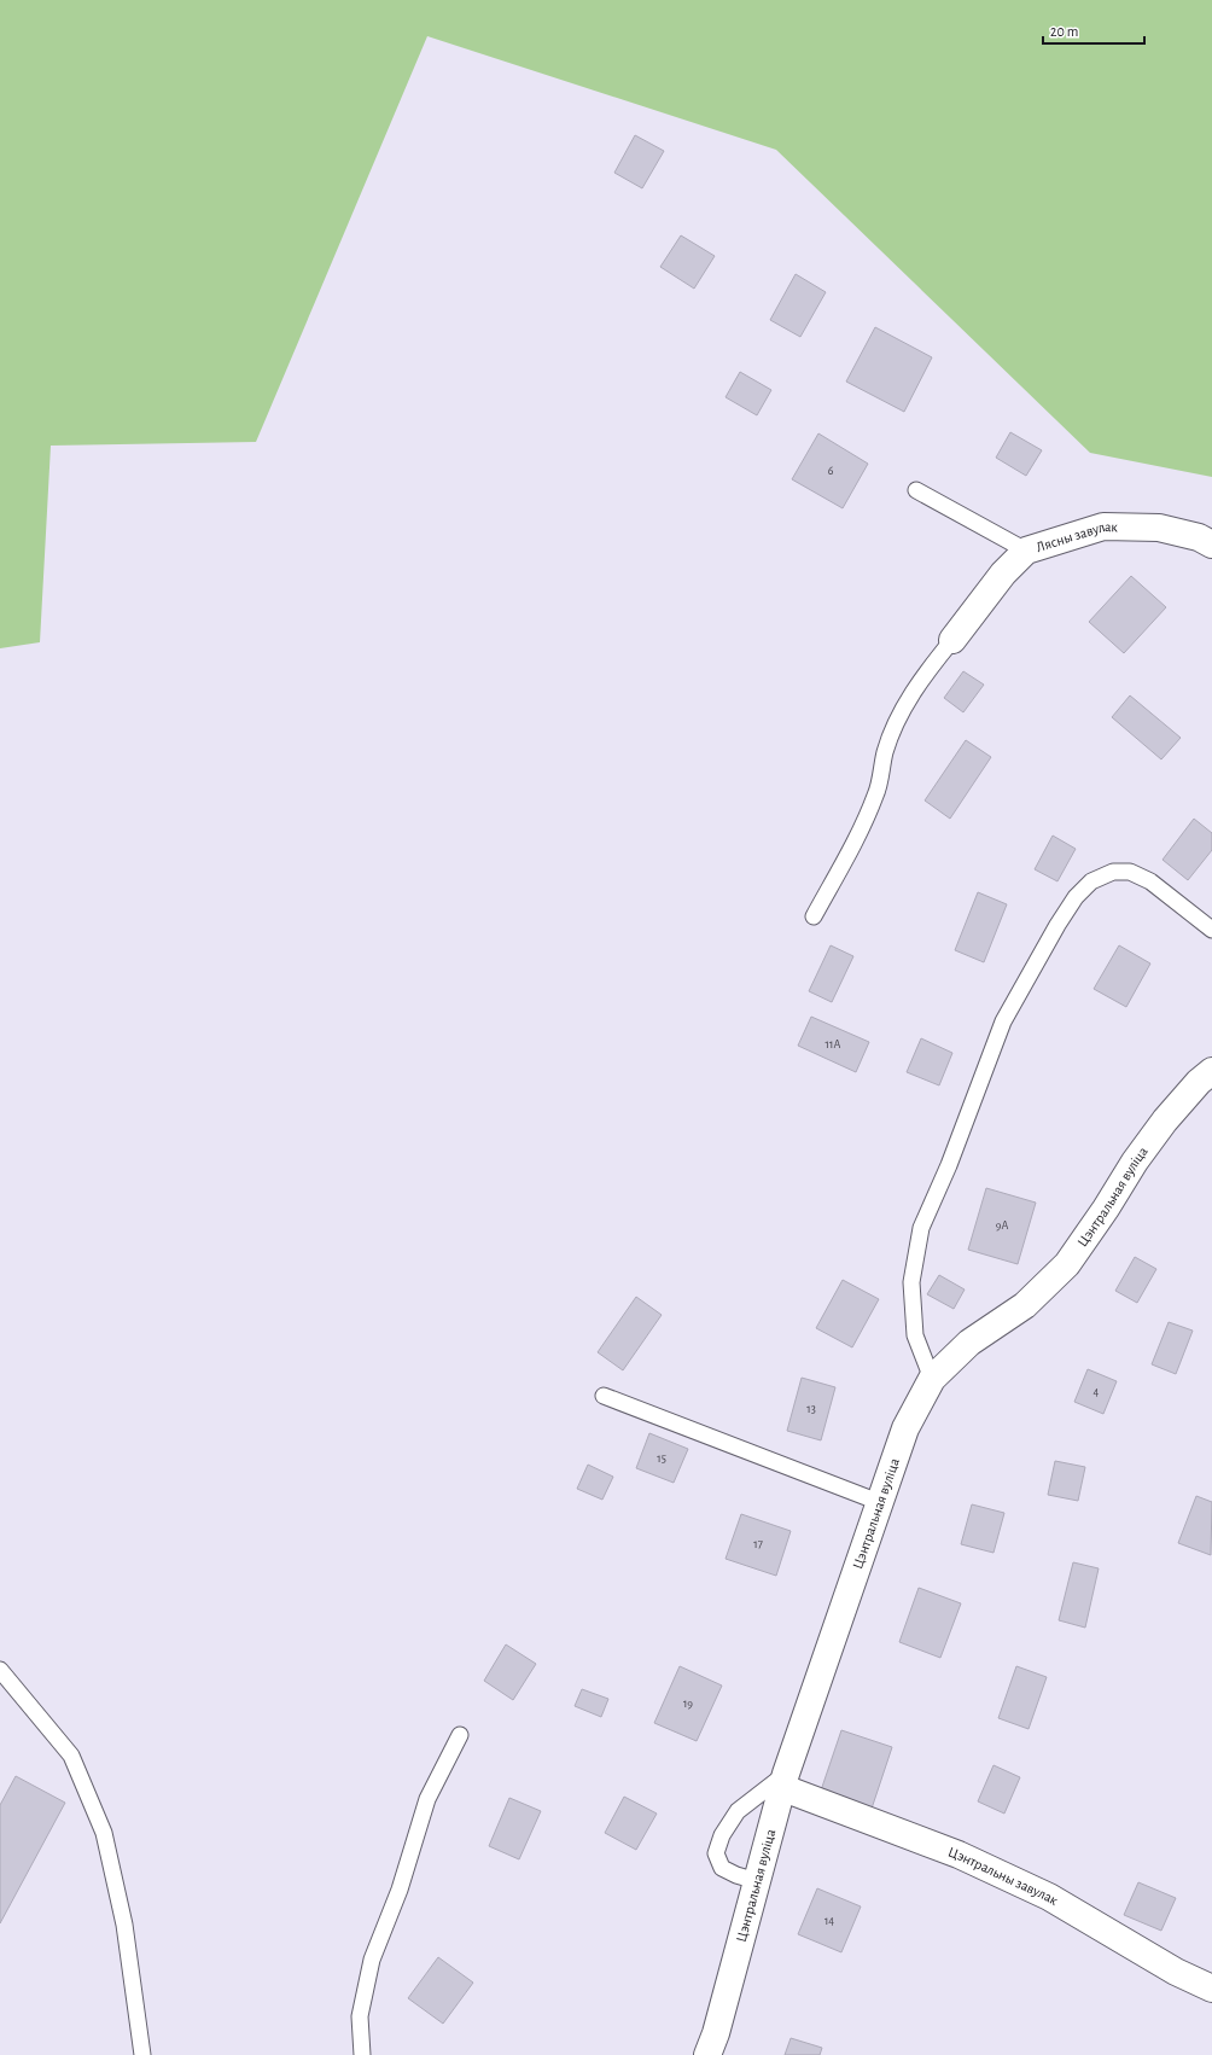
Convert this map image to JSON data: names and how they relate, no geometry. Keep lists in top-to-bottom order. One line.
{"streets":{"street":["Лясны завулак","Цэнтральная вуліца","Цэнтральны завулак"]},"crossings":[["Цэнтральная вуліца","Цэнтральны завулак"]],"house_numbers":["6","11А","9А","4","13","15","17","19","14"],"scale_bar":"20 m"}
